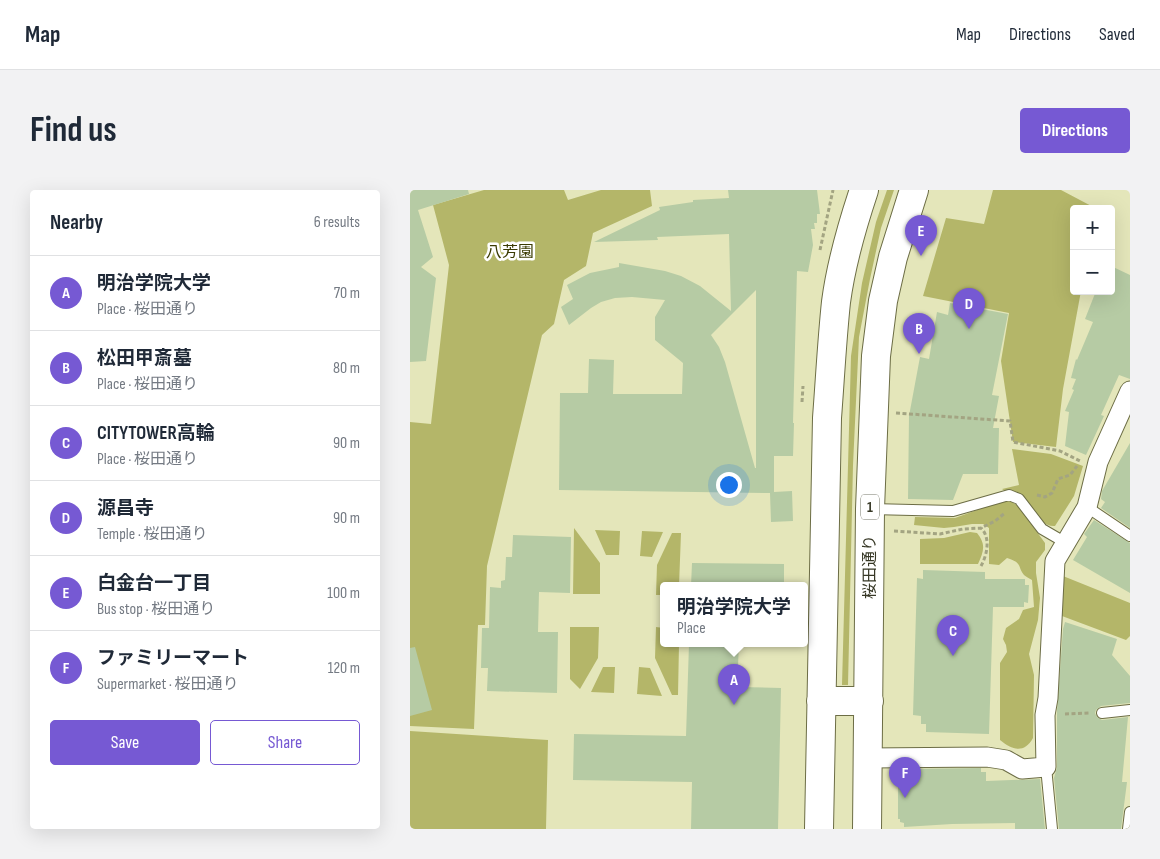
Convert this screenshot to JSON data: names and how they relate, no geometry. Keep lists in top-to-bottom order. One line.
{"streets":{"highway":["1","桜田通り"]},"parks":["八芳園"],"page":{"header":"Map","nav":["Map","Directions","Saved"],"buttons":["Directions",["Save","Share"]],"title":"Find us","heading":["Nearby","6 results"],"map_buttons":["+","−"],"pins":["E","D","B","C","A","F"],"list":[{"mark":"A","name":"明治学院大学","note":"Place · 桜田通り","value":"70 m"},{"mark":"B","name":"松田甲斎墓","note":"Place · 桜田通り","value":"80 m"},{"mark":"C","name":"CITYTOWER高輪","note":"Place · 桜田通り","value":"90 m"},{"mark":"D","name":"源昌寺","note":"Temple · 桜田通り","value":"90 m"},{"mark":"E","name":"白金台一丁目","note":"Bus stop · 桜田通り","value":"100 m"},{"mark":"F","name":"ファミリーマート","note":"Supermarket · 桜田通り","value":"120 m"}],"popup":["明治学院大学","Place"]}}
